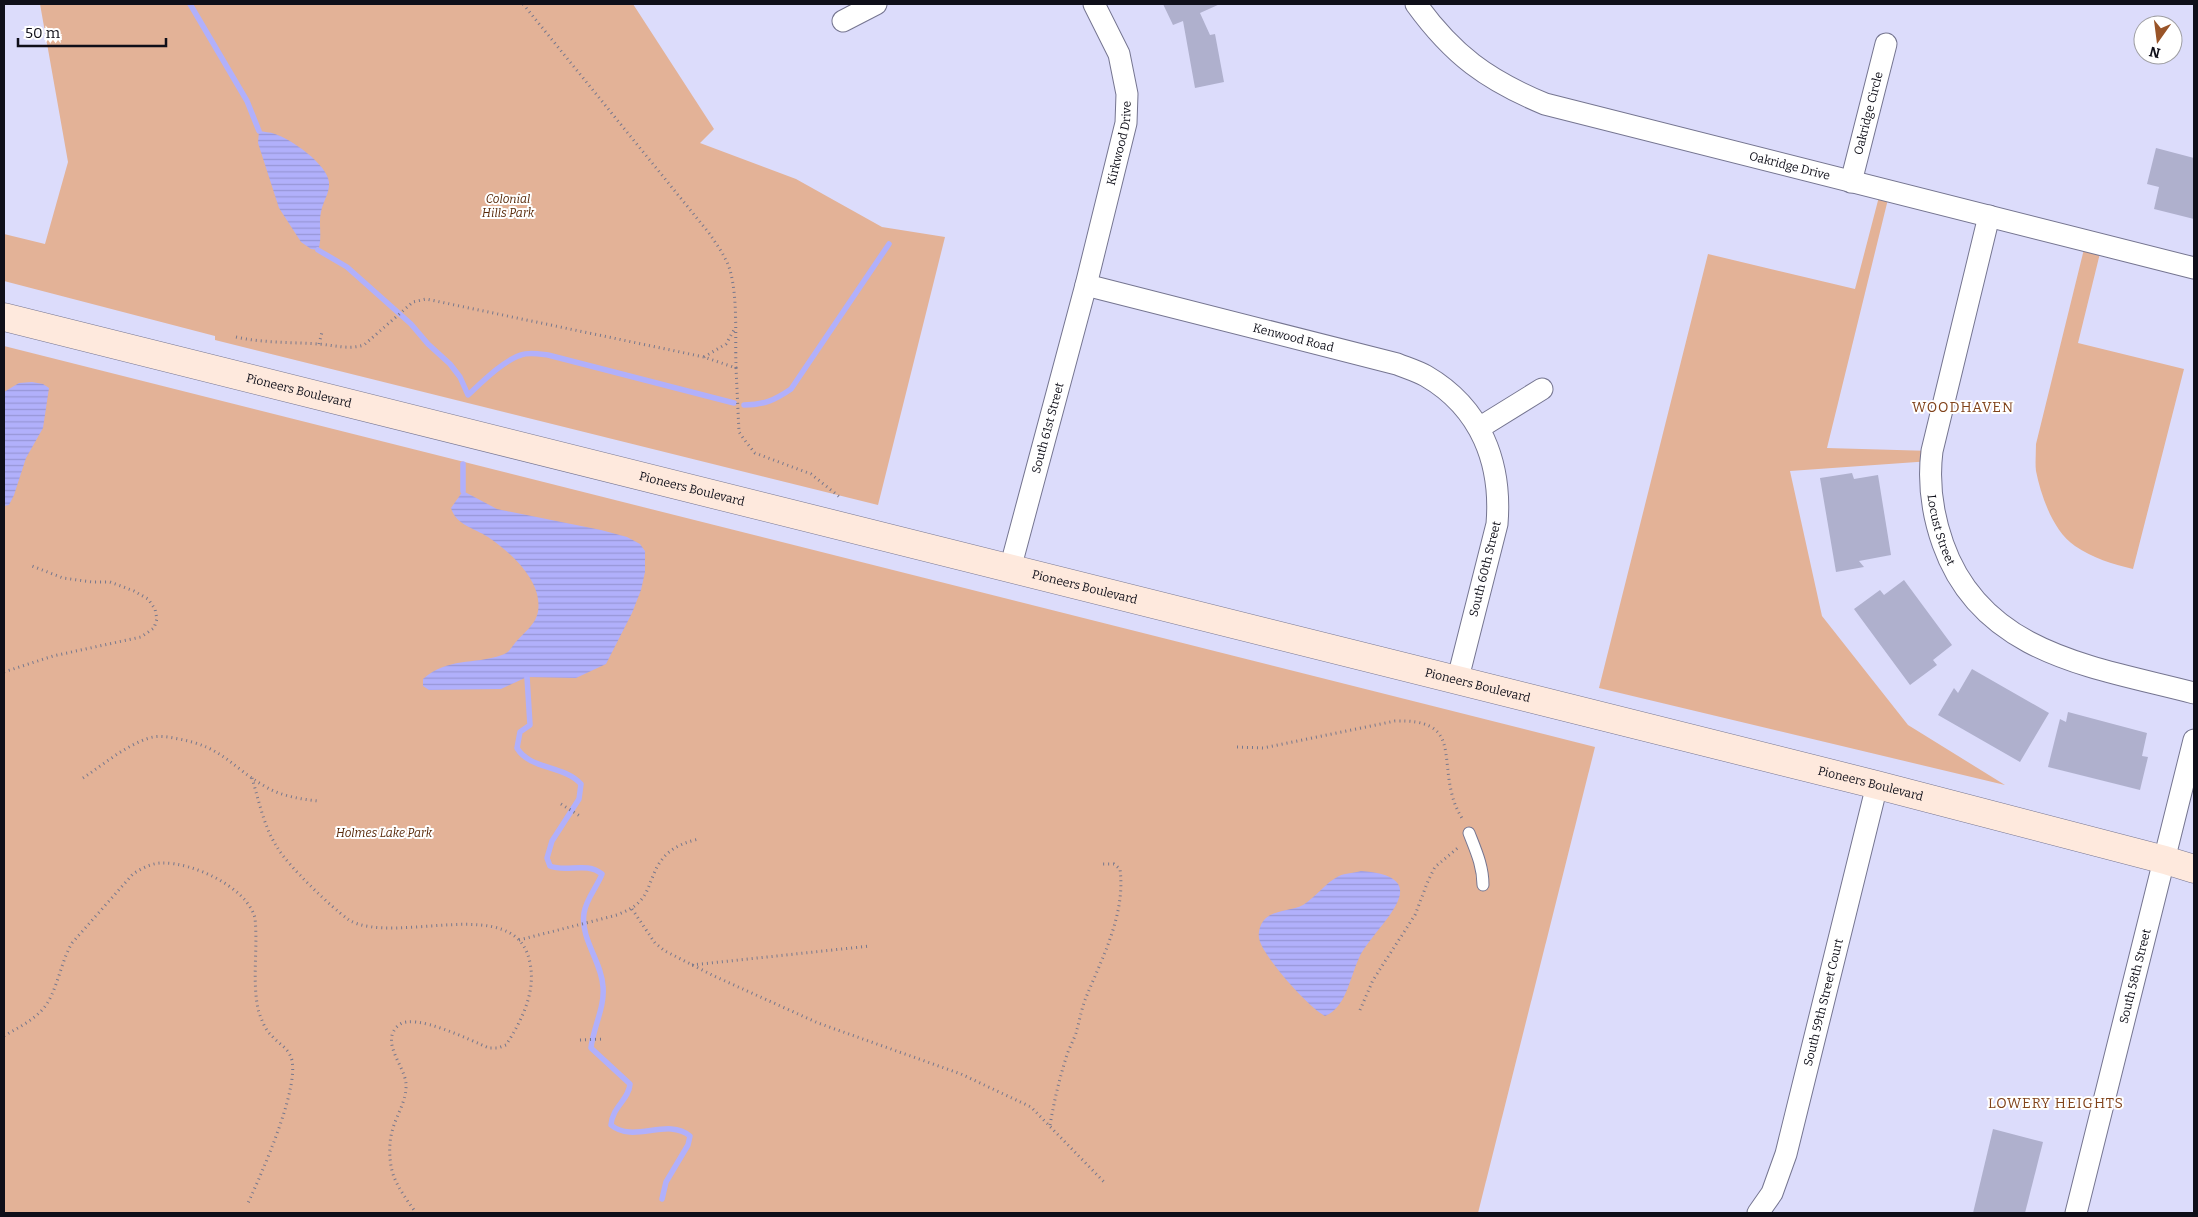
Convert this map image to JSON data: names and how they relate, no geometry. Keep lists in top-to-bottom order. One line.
{"streets":{"main road":["Pioneers Boulevard"],"street":["Oakridge Circle","Kirkwood Drive","Oakridge Drive","Kenwood Road","South 61st Street","Locust Street","South 60th Street","South 58th Street","South 59th Street Court"]},"crossings":[["Oakridge Circle","Oakridge Drive"],["Kirkwood Drive","Kenwood Road"],["Kirkwood Drive","South 61st Street"],["Oakridge Drive","Locust Street"],["Kenwood Road","South 61st Street"],["Kenwood Road","South 60th Street"],["Pioneers Boulevard","South 61st Street"],["Pioneers Boulevard","South 60th Street"],["Pioneers Boulevard","South 58th Street"],["Pioneers Boulevard","South 59th Street Court"]],"districts":["WOODHAVEN","LOWERY HEIGHTS"],"parks":["Colonial Hills Park","Holmes Lake Park"],"scale_bar":"50 m","north":"bottom"}
